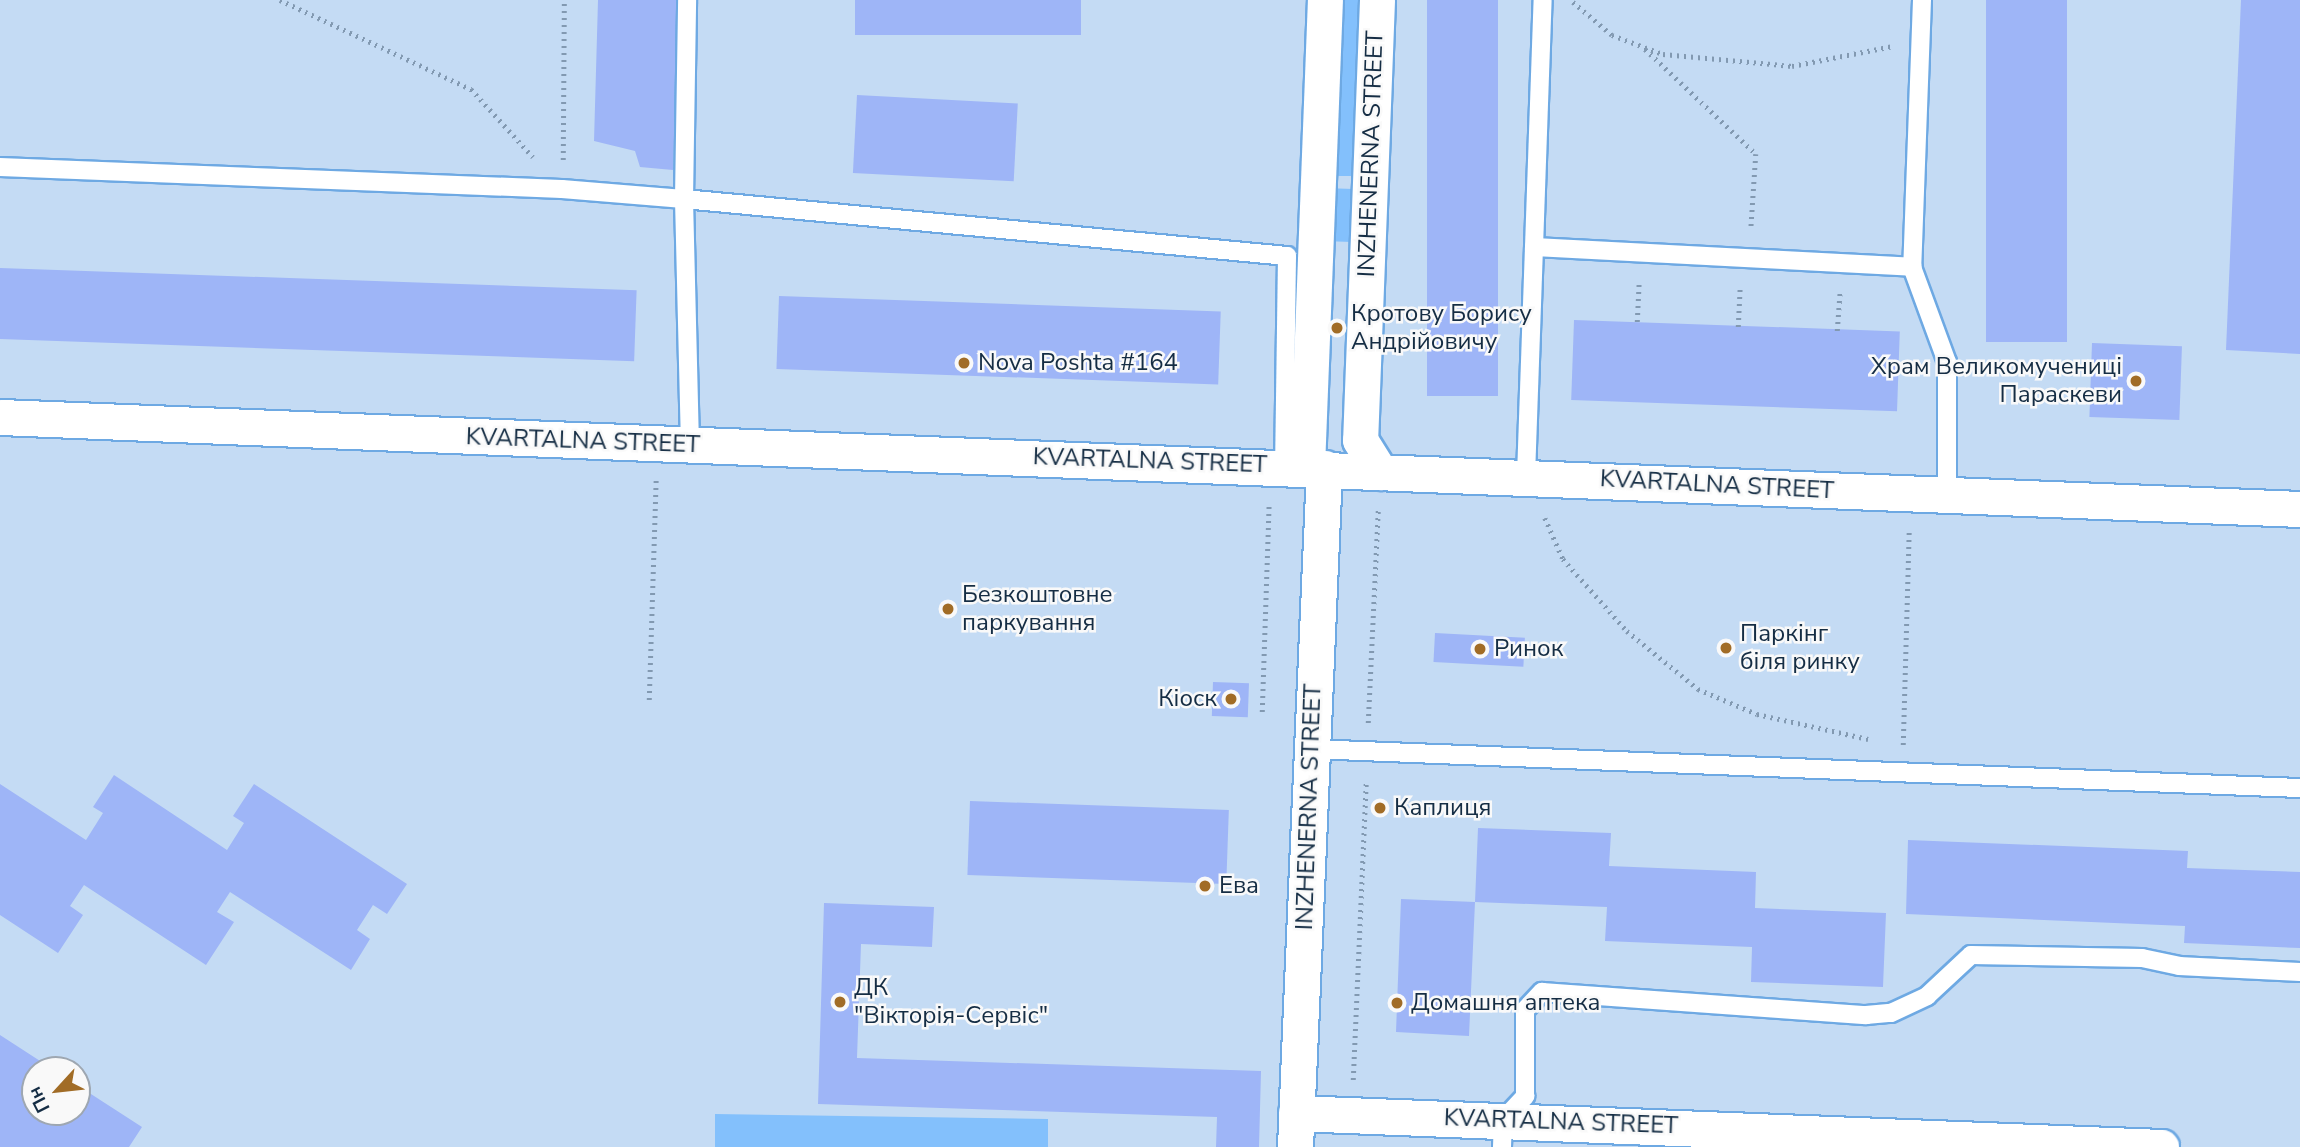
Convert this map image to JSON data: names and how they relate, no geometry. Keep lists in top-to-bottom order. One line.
{"streets":{"street":["INZHENERNA STREET","KVARTALNA STREET"]},"crossings":[["INZHENERNA STREET","KVARTALNA STREET"]],"places":["Кротову Борису Андрійовичу","Nova Poshta #164","Храм Великомучениці Параскеви","Безкоштовне паркування","Паркінг біля ринку","Ринок","Кіоск","Каплиця","Ева","ДК \"Вікторія-Сервіс\"","Домашня аптека"],"north":"bottom left"}
